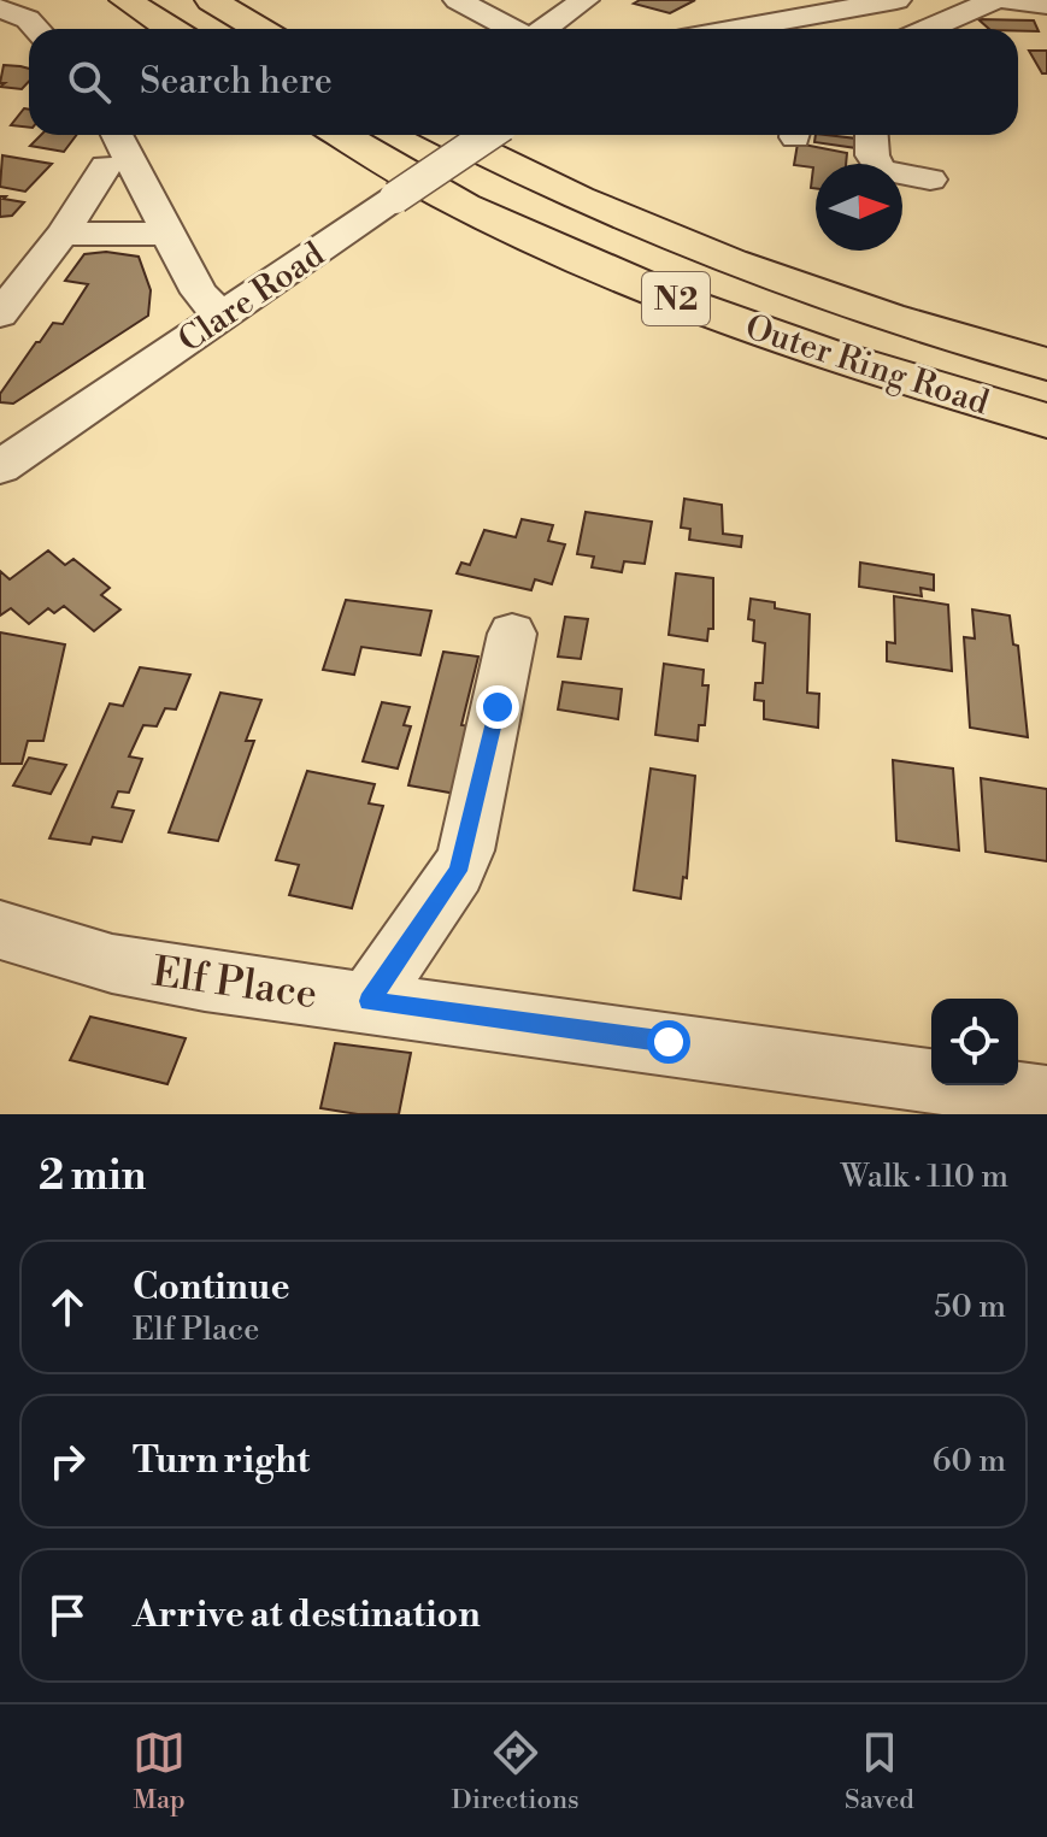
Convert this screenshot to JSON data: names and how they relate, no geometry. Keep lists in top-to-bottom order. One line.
{"streets":{"highway":["N2","Outer Ring Road"],"street":["Clare Road","Elf Place"]},"north":"right","page":{"search":"Search here","heading":["2 min","Walk · 110 m"],"list":[["Continue","Elf Place","50 m"],["Turn right","60 m"],"Arrive at destination"],"nav":["Map","Directions","Saved"]}}
